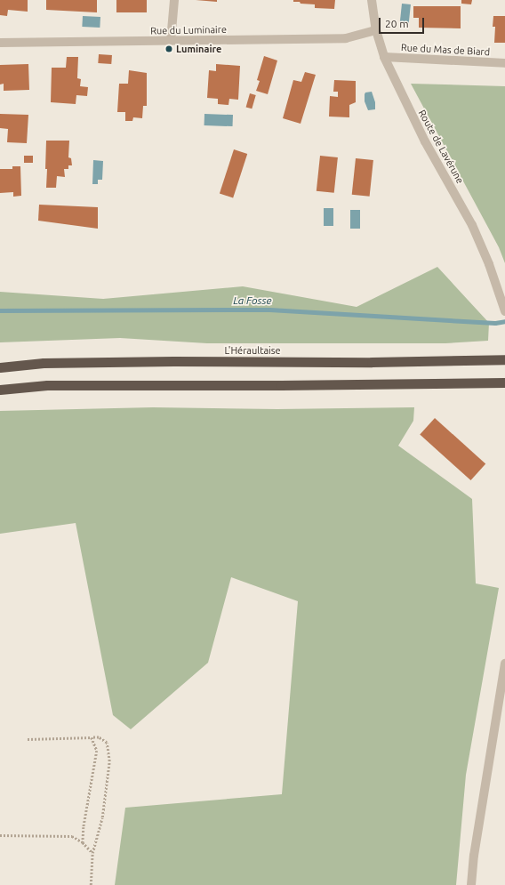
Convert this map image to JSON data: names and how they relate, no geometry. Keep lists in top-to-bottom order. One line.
{"streets":{"highway":["L'Héraultaise"],"street":["Rue du Luminaire","Rue du Mas de Biard","Route de Lavérune"]},"crossings":[["Rue du Luminaire","Route de Lavérune"],["Rue du Mas de Biard","Route de Lavérune"]],"water":["La Fosse"],"places":["Luminaire"],"scale_bar":"20 m"}
